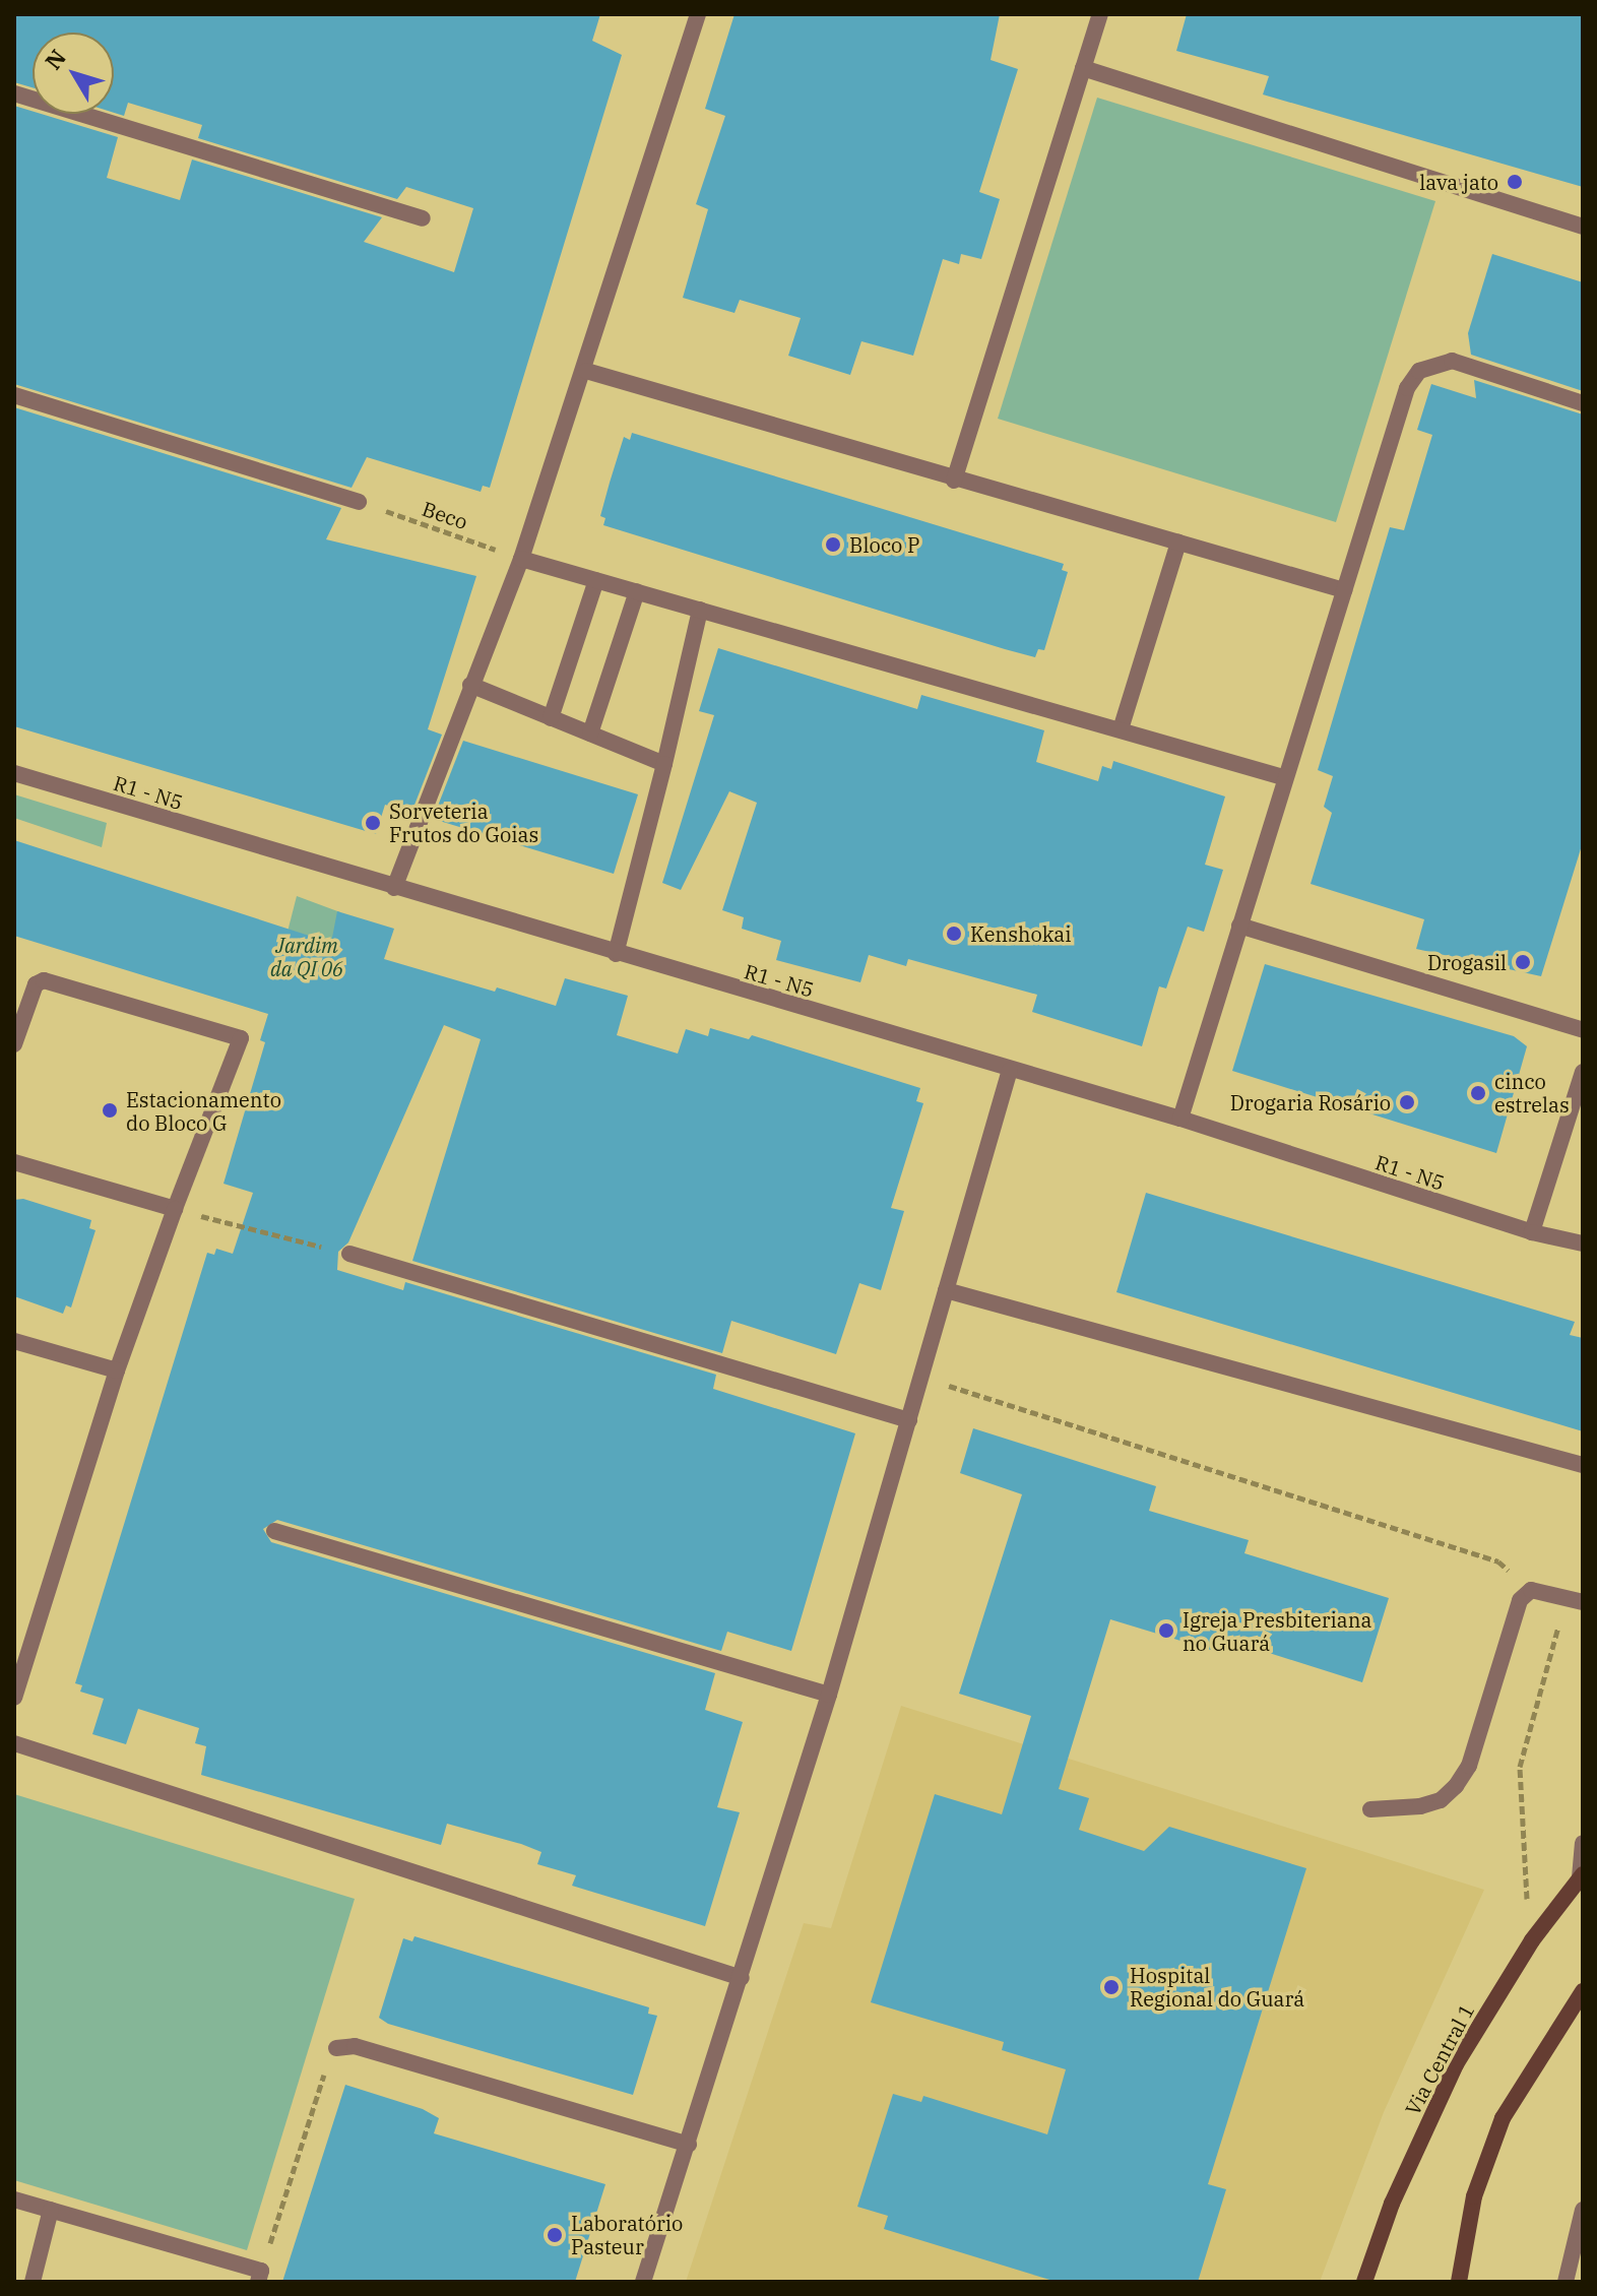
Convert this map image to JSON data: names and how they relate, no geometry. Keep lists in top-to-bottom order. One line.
{"streets":{"street":["R1 - N5","Via Central 1"],"path":["Beco"]},"parks":["Jardim da QI 06"],"places":["lava jato","Bloco P","Sorveteria Frutos do Goias","Kenshokai","Drogasil","cinco estrelas","Drogaria Rosário","Estacionamento do Bloco G","Igreja Presbiteriana no Guará","Hospital Regional do Guará","Laboratório Pasteur"],"north":"top left"}
